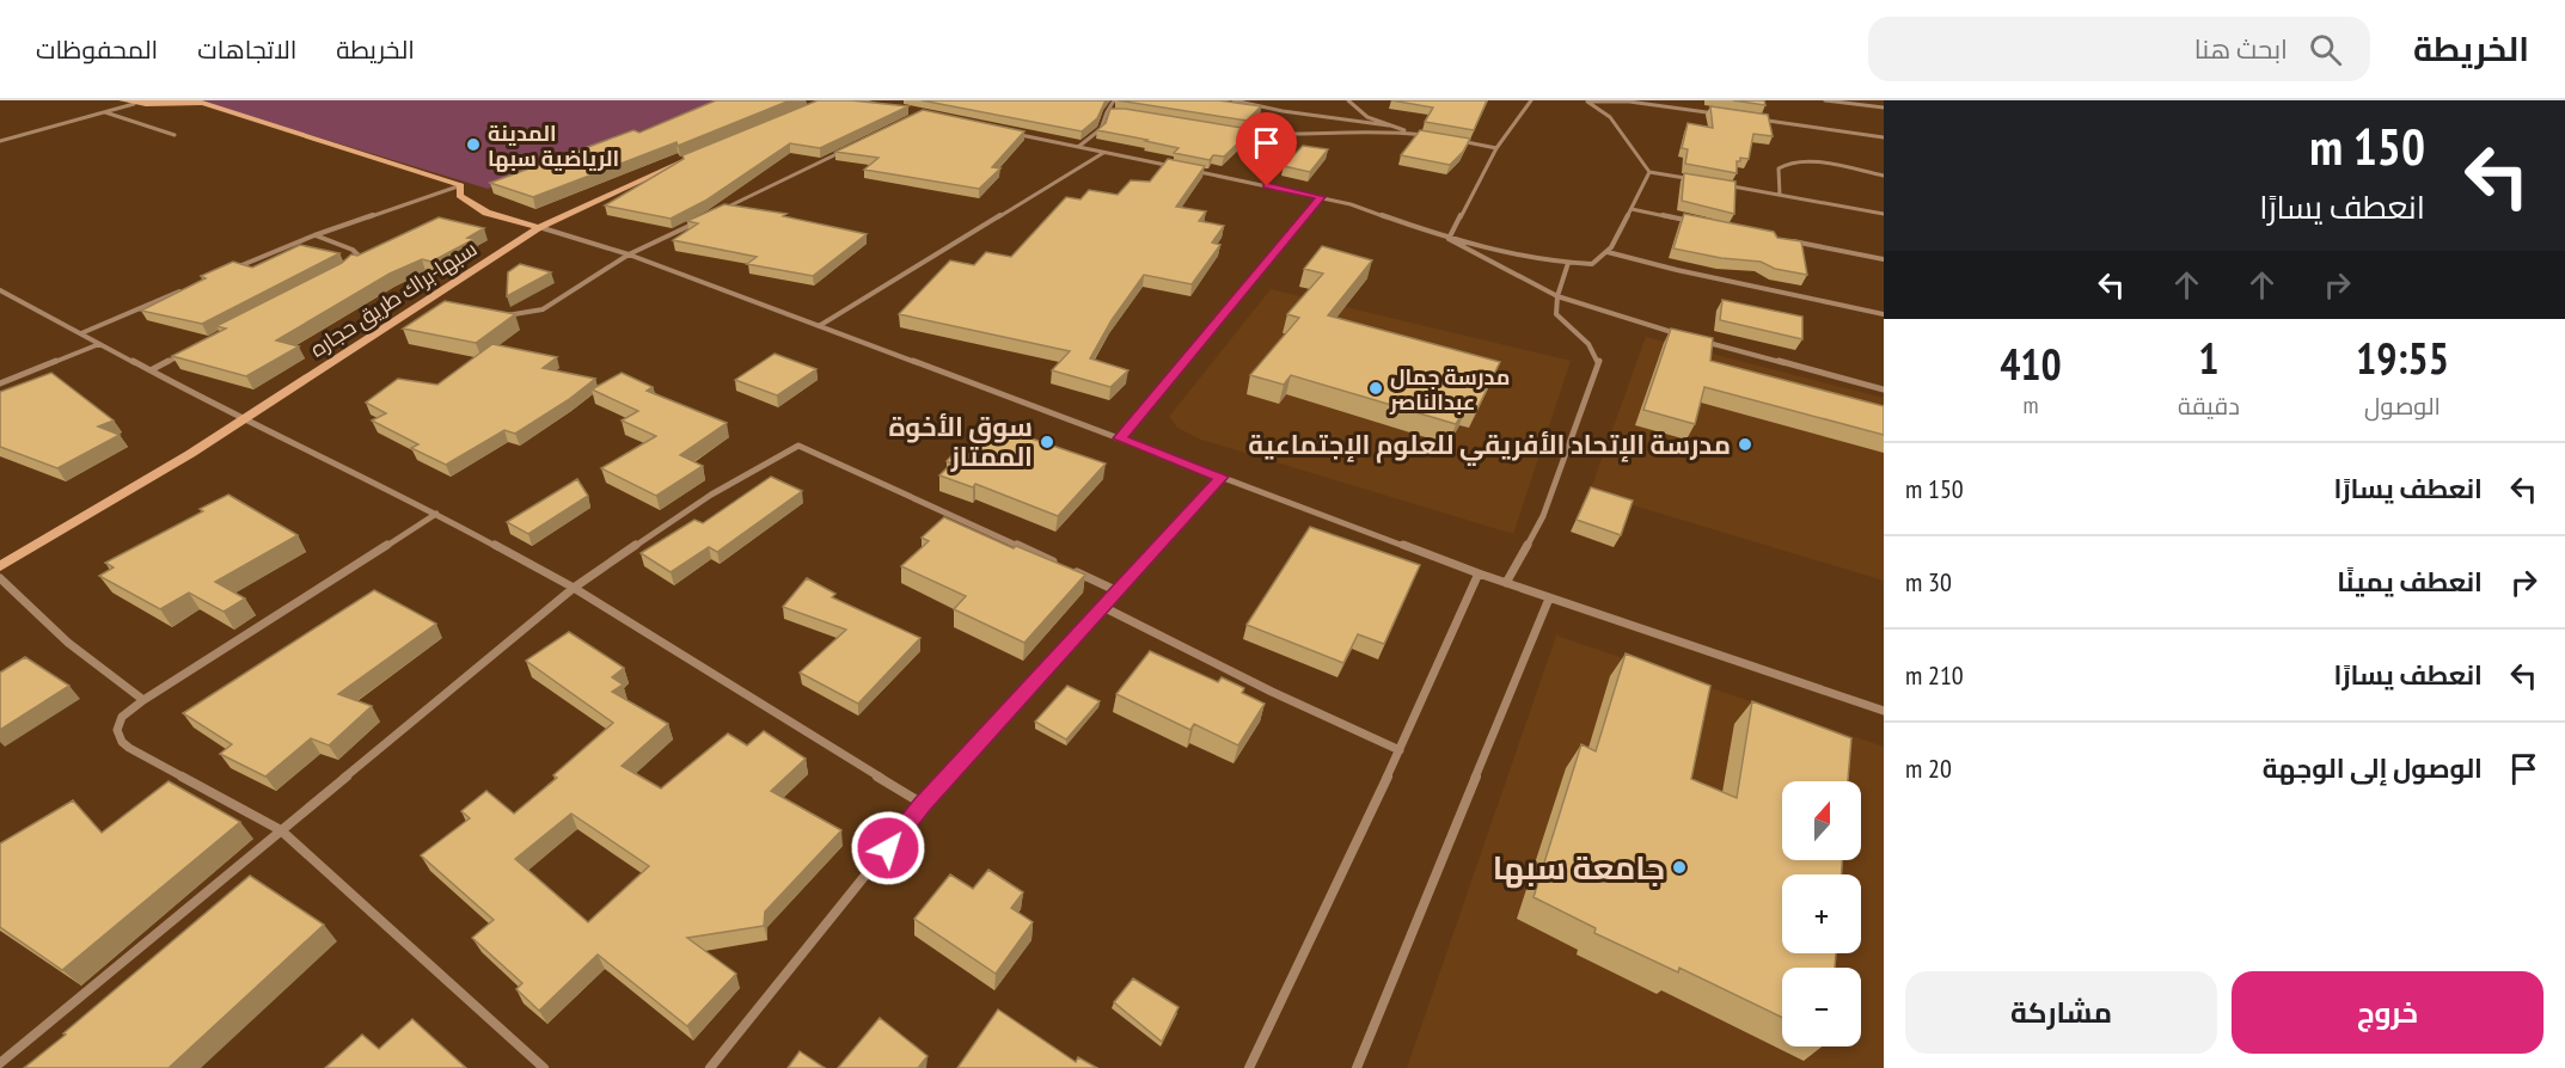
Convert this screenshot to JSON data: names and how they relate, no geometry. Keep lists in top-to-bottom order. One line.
{"streets":{"main road":["سبها-براك طريق حجاره"]},"places":["المدينة الرياضية سبها","مدرسة جمال عبدالناصر","سوق الأخوة الممتاز","مدرسة الإتحاد الأفريقي للعلوم الإجتماعية","جامعة سبها"],"north":"top","page":{"header":"الخريطة","search":"ابحث هنا","nav":["الخريطة","الاتجاهات","المحفوظات"],"turn":["150 m","انعطف يسارًا"],"eta":["19:55","الوصول","1","دقيقة","410","m"],"list":[{"name":"انعطف يسارًا","value":"150 m"},{"name":"انعطف يمينًا","value":"30 m"},{"name":"انعطف يسارًا","value":"210 m"},{"name":"الوصول إلى الوجهة","value":"20 m"}],"map_buttons":["+","−"],"buttons":["خروج","مشاركة"]}}
